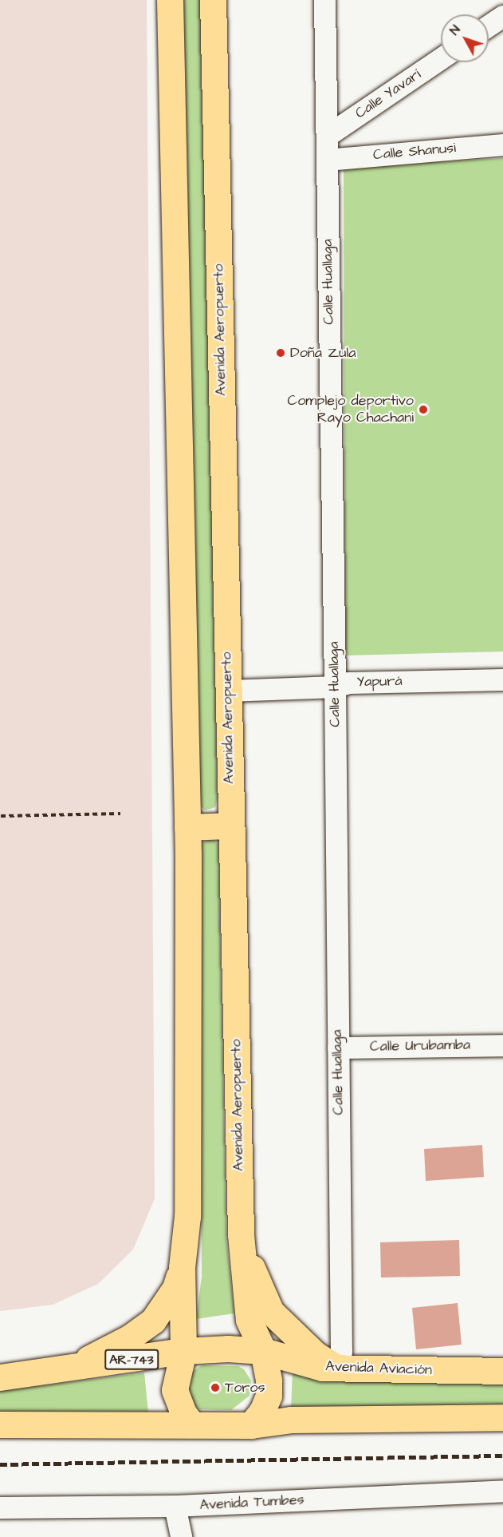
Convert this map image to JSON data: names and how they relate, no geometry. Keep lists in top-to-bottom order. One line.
{"streets":{"main road":["Avenida Aeropuerto","AR-743","Avenida Aviación"],"street":["Calle Yavarí","Calle Shanusi","Calle Huallaga","Yapurá","Calle Urubamba","Avenida Tumbes"]},"crossings":[["Calle Yavarí","Calle Huallaga"],["Calle Shanusi","Calle Huallaga"],["Calle Huallaga","Yapurá"],["Calle Huallaga","Calle Urubamba"],["Calle Huallaga","Avenida Aviación"],["Avenida Aeropuerto","Yapurá"],["Avenida Aeropuerto","Avenida Aviación"]],"places":["Doña Zula","Complejo deportivo Rayo Chachani","Toros"],"north":"top left"}
